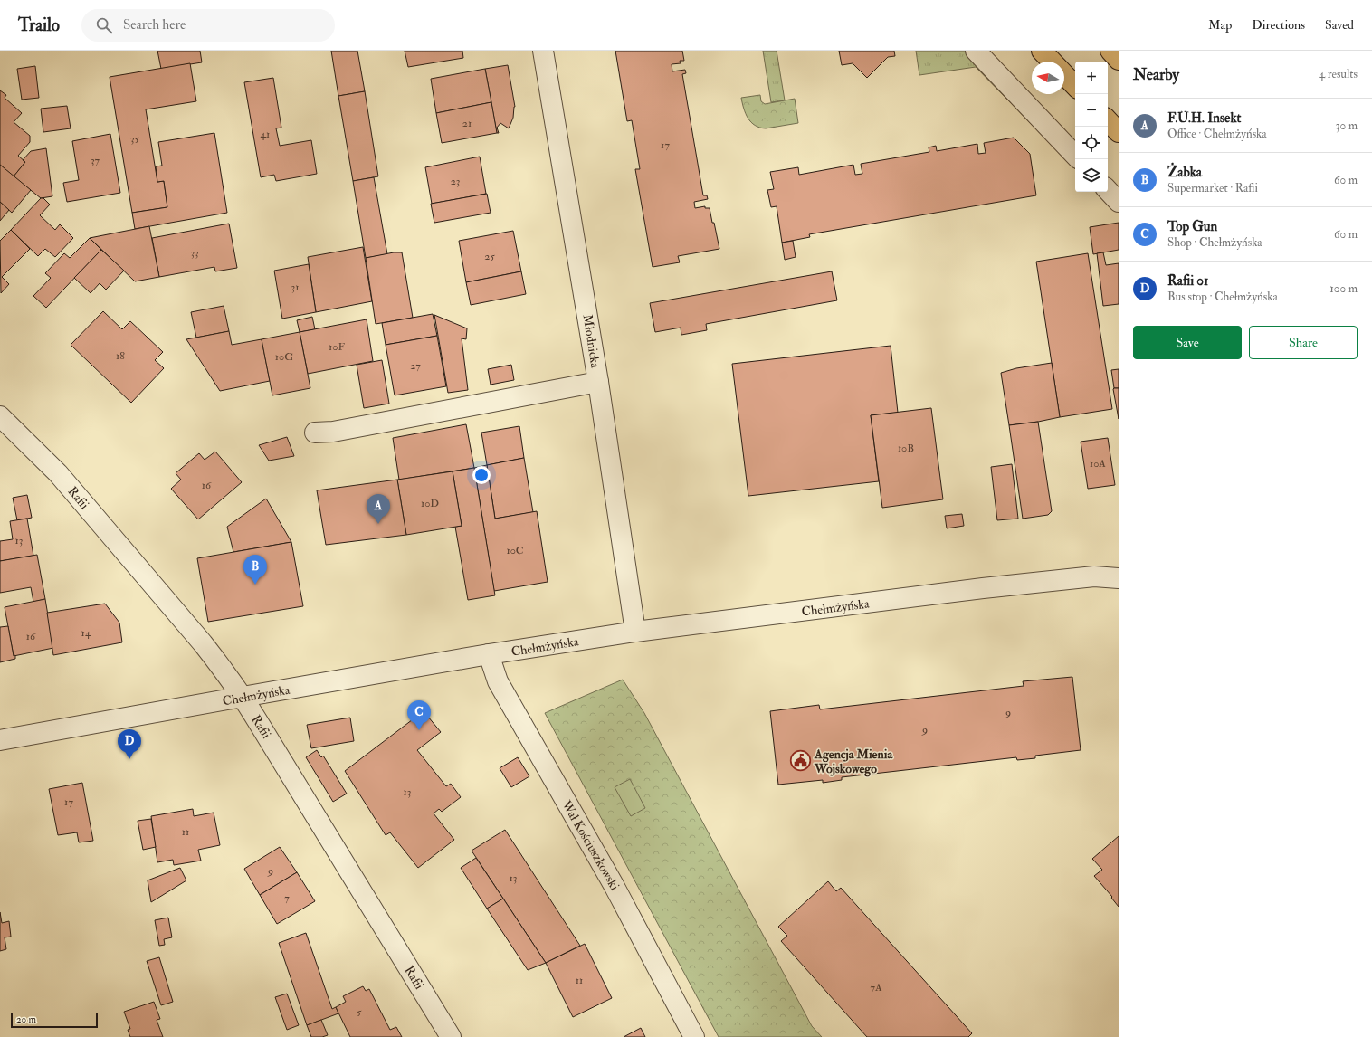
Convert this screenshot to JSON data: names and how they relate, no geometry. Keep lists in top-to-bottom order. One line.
{"streets":{"street":["Młodnicka","Rafii","Chełmżyńska","Wał Kościuszkowski"]},"crossings":[["Młodnicka","Chełmżyńska"],["Rafii","Chełmżyńska"],["Chełmżyńska","Wał Kościuszkowski"]],"places":{"public building":["Agencja Mienia Wojskowego"]},"house_numbers":["21","41","35","17","37","23","33","25","31","10F","18","10G","27","10B","10A","16","10D","13","10C","14","16","9","9","13","17","11","9","13","7","11","7A","5"],"scale_bar":"20 m","north":"left","page":{"header":"Trailo","search":"Search here","nav":["Map","Directions","Saved"],"heading":["Nearby","4 results"],"map_buttons":["+","−"],"list":[{"mark":"A","name":"F.U.H. Insekt","note":"Office · Chełmżyńska","value":"30 m"},{"mark":"B","name":"Żabka","note":"Supermarket · Rafii","value":"60 m"},{"mark":"C","name":"Top Gun","note":"Shop · Chełmżyńska","value":"60 m"},{"mark":"D","name":"Rafii 01","note":"Bus stop · Chełmżyńska","value":"100 m"}],"buttons":["Save","Share"],"pins":["A","B","C","D"],"scale":"20 m"}}
